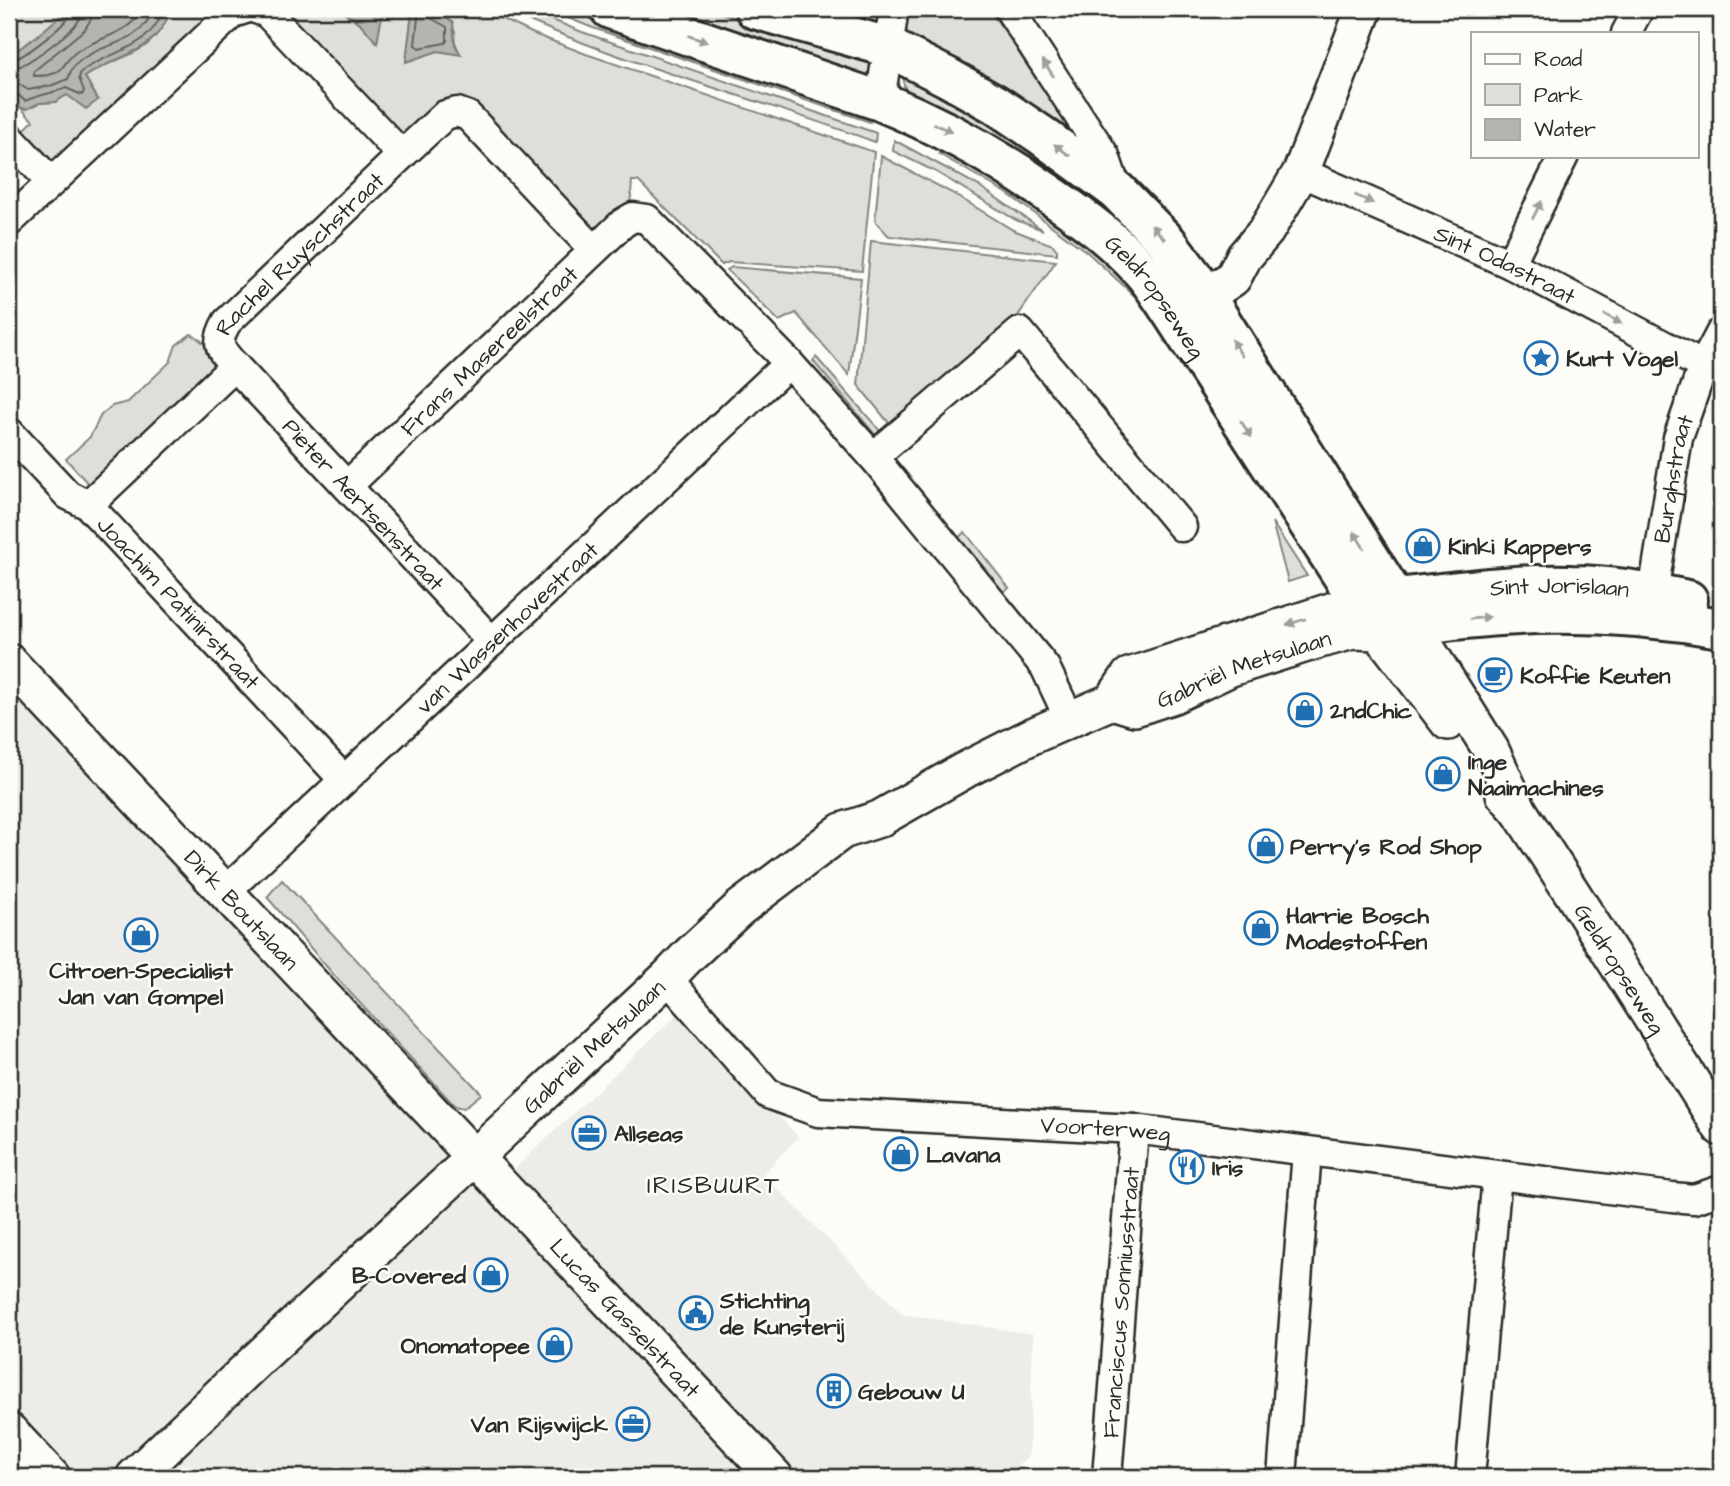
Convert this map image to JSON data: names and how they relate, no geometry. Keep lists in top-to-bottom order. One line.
{"streets":{"main road":["Geldropseweg","Sint Jorislaan"],"street":["Rachel Ruyschstraat","Sint Odastraat","Frans Masereelstraat","Burghstraat","Pieter Aertsenstraat","Joachim Patinirstraat","van Wassenhovestraat","Gabriël Metsulaan","Dirk Boutslaan","Voorterweg","Franciscus Sonniusstraat","Lucas Gasselstraat"]},"crossings":[["Rachel Ruyschstraat","Pieter Aertsenstraat"],["Rachel Ruyschstraat","Joachim Patinirstraat"],["Sint Odastraat","Burghstraat"],["Geldropseweg","Sint Jorislaan"],["Geldropseweg","Gabriël Metsulaan"],["Frans Masereelstraat","Pieter Aertsenstraat"],["Frans Masereelstraat","van Wassenhovestraat"],["Burghstraat","Sint Jorislaan"],["Pieter Aertsenstraat","van Wassenhovestraat"],["Sint Jorislaan","Gabriël Metsulaan"],["Joachim Patinirstraat","van Wassenhovestraat"],["van Wassenhovestraat","Dirk Boutslaan"],["Gabriël Metsulaan","Dirk Boutslaan"],["Gabriël Metsulaan","Voorterweg"],["Gabriël Metsulaan","Lucas Gasselstraat"],["Dirk Boutslaan","Lucas Gasselstraat"],["Voorterweg","Franciscus Sonniusstraat"]],"one_way":["Sint Odastraat"],"districts":["IRISBUURT"],"places":{"place":["Kurt Vogel"],"shop":["Kinki Kappers","2ndChic","Inge Naaimachines","Perry's Rod Shop","Harrie Bosch Modestoffen","Citroen-Specialist Jan van Gompel","Lavana","B-Covered","Onomatopee"],"cafe":["Koffie Keuten"],"office":["Allseas","Van Rijswijck"],"restaurant":["Iris"],"public building":["Stichting de Kunsterij"],"building":["Gebouw U"]},"legend":["Road","Park","Water"]}
